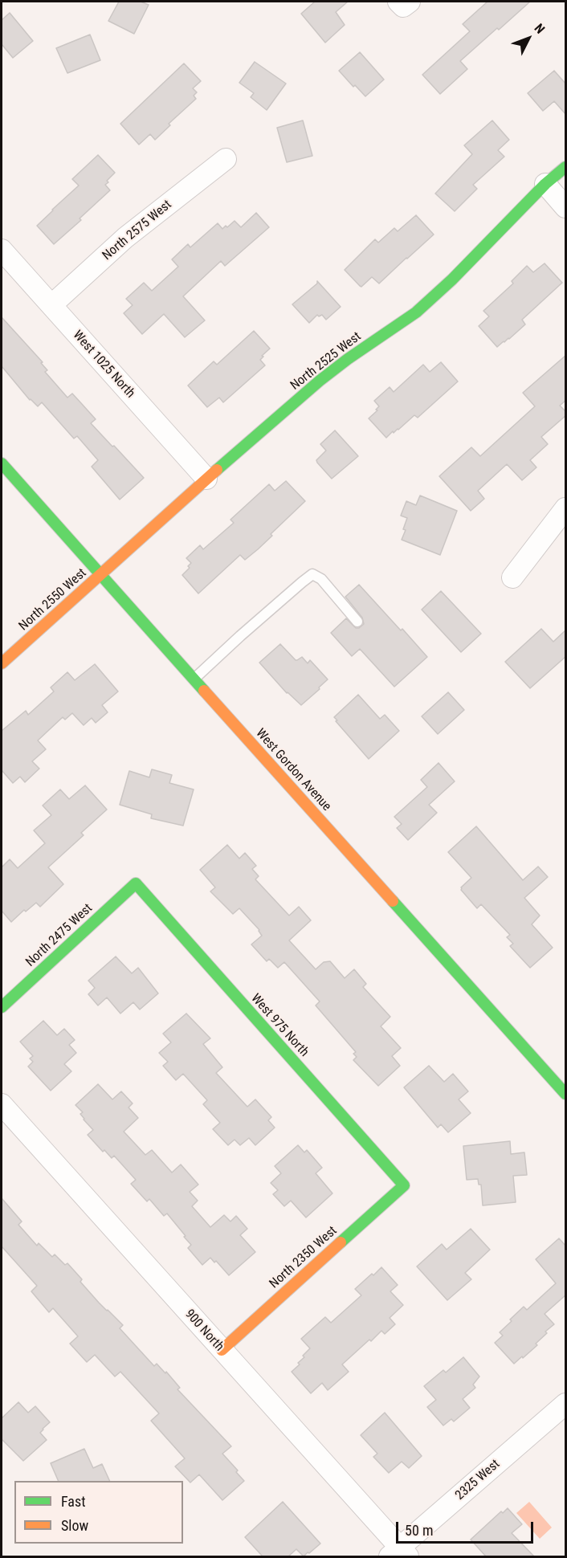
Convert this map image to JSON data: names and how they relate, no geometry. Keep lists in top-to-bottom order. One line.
{"streets":{"street":["North 2575 West","North 2525 West","West 1025 North","North 2550 West","West Gordon Avenue","North 2475 West","West 975 North","North 2350 West","900 North","2325 West"]},"crossings":[["North 2575 West","West 1025 North"],["North 2525 West","West 1025 North"],["North 2525 West","North 2550 West"],["North 2525 West","West Gordon Avenue"],["North 2550 West","West Gordon Avenue"],["North 2475 West","West 975 North"],["West 975 North","North 2350 West"],["North 2350 West","900 North"],["900 North","2325 West"]],"legend":["Fast","Slow"],"scale_bar":"50 m","north":"top right"}
